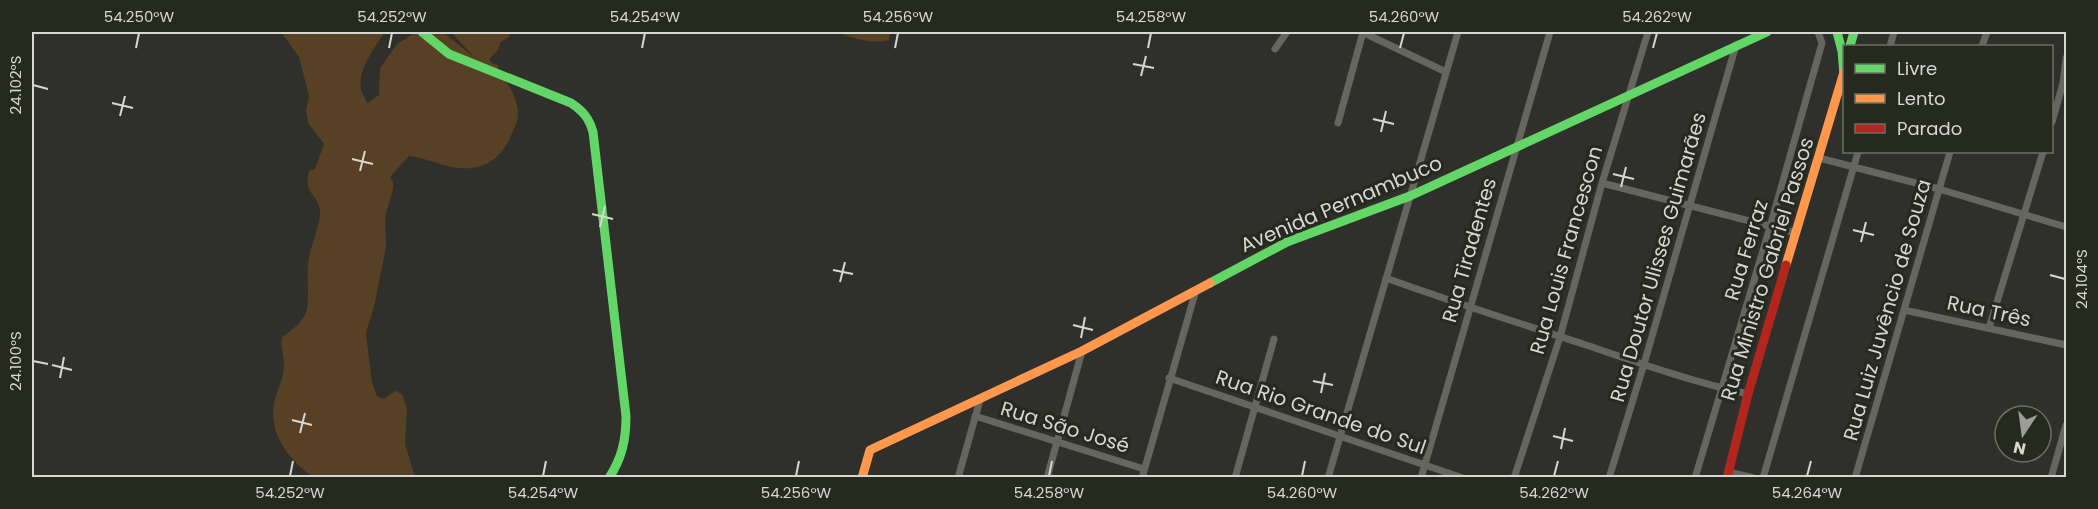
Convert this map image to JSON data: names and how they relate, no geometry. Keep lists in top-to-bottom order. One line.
{"streets":{"street":["Avenida Pernambuco","Rua Tiradentes","Rua Louis Francescon","Rua Ferraz","Rua Doutor Ulisses Guimarães","Rua Ministro Gabriel Passos","Rua Luiz Juvêncio de Souza","Rua Três","Rua Rio Grande do Sul","Rua São José"]},"crossings":[["Avenida Pernambuco","Rua Tiradentes"],["Avenida Pernambuco","Rua Louis Francescon"],["Avenida Pernambuco","Rua Doutor Ulisses Guimarães"],["Rua Tiradentes","Rua Rio Grande do Sul"],["Rua Luiz Juvêncio de Souza","Rua Três"]],"legend":["Livre","Lento","Parado"],"north":"bottom","coordinates":["54.250°W","54.252°W","54.254°W","54.256°W","54.258°W","54.260°W","54.262°W","24.102°S","24.104°S","24.100°S","54.264°W"]}
